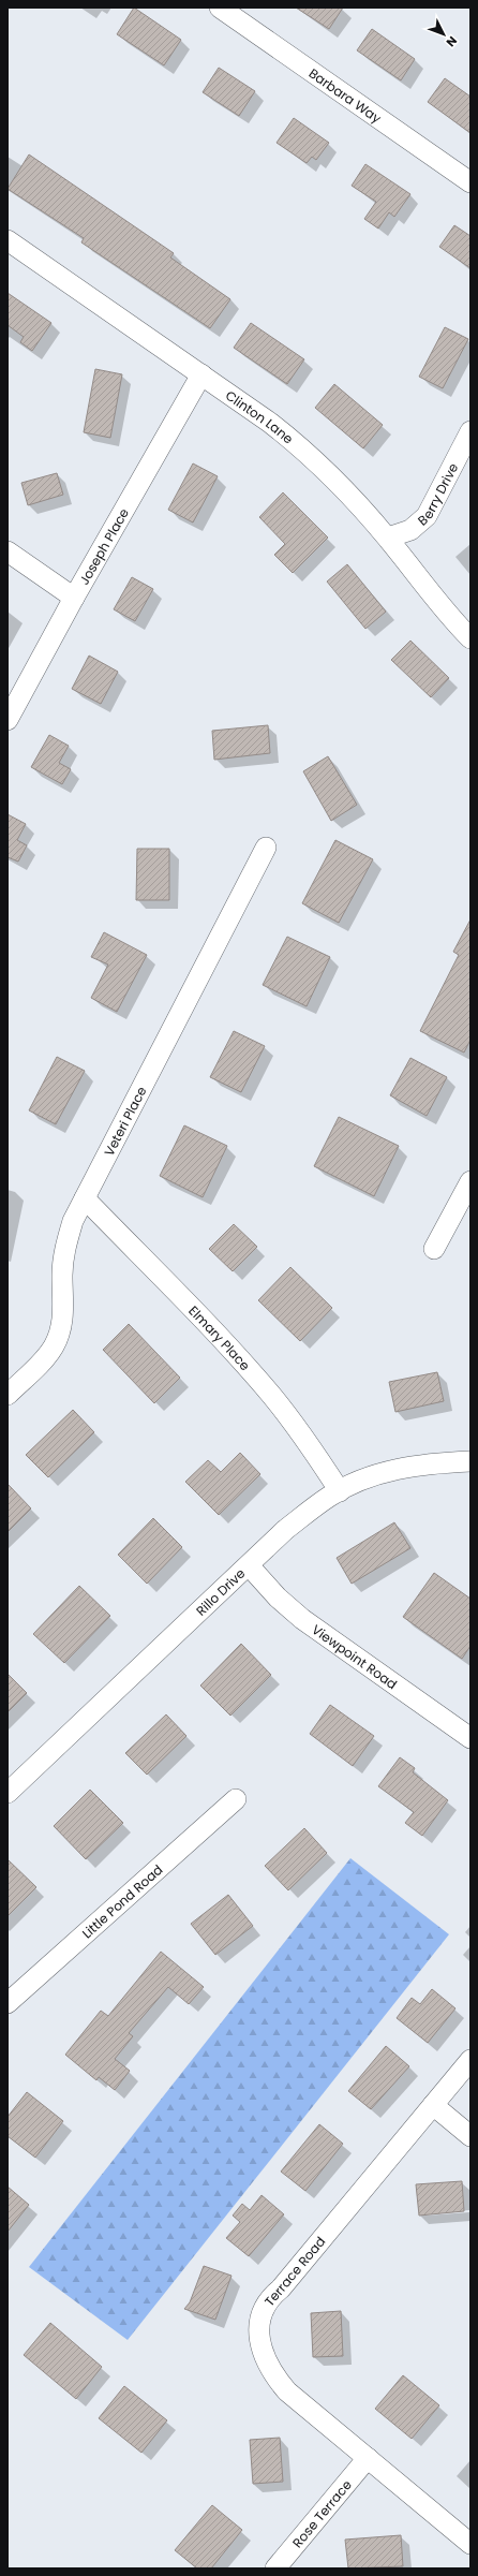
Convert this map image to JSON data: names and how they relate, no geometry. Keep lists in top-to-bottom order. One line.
{"streets":{"street":["Barbara Way","Clinton Lane","Berry Drive","Joseph Place","Veteri Place","Elmary Place","Rillo Drive","Viewpoint Road","Little Pond Road","Terrace Road","Rose Terrace"]},"crossings":[["Clinton Lane","Berry Drive"],["Clinton Lane","Joseph Place"],["Veteri Place","Elmary Place"],["Elmary Place","Rillo Drive"],["Rillo Drive","Viewpoint Road"],["Terrace Road","Rose Terrace"]],"north":"bottom right"}
